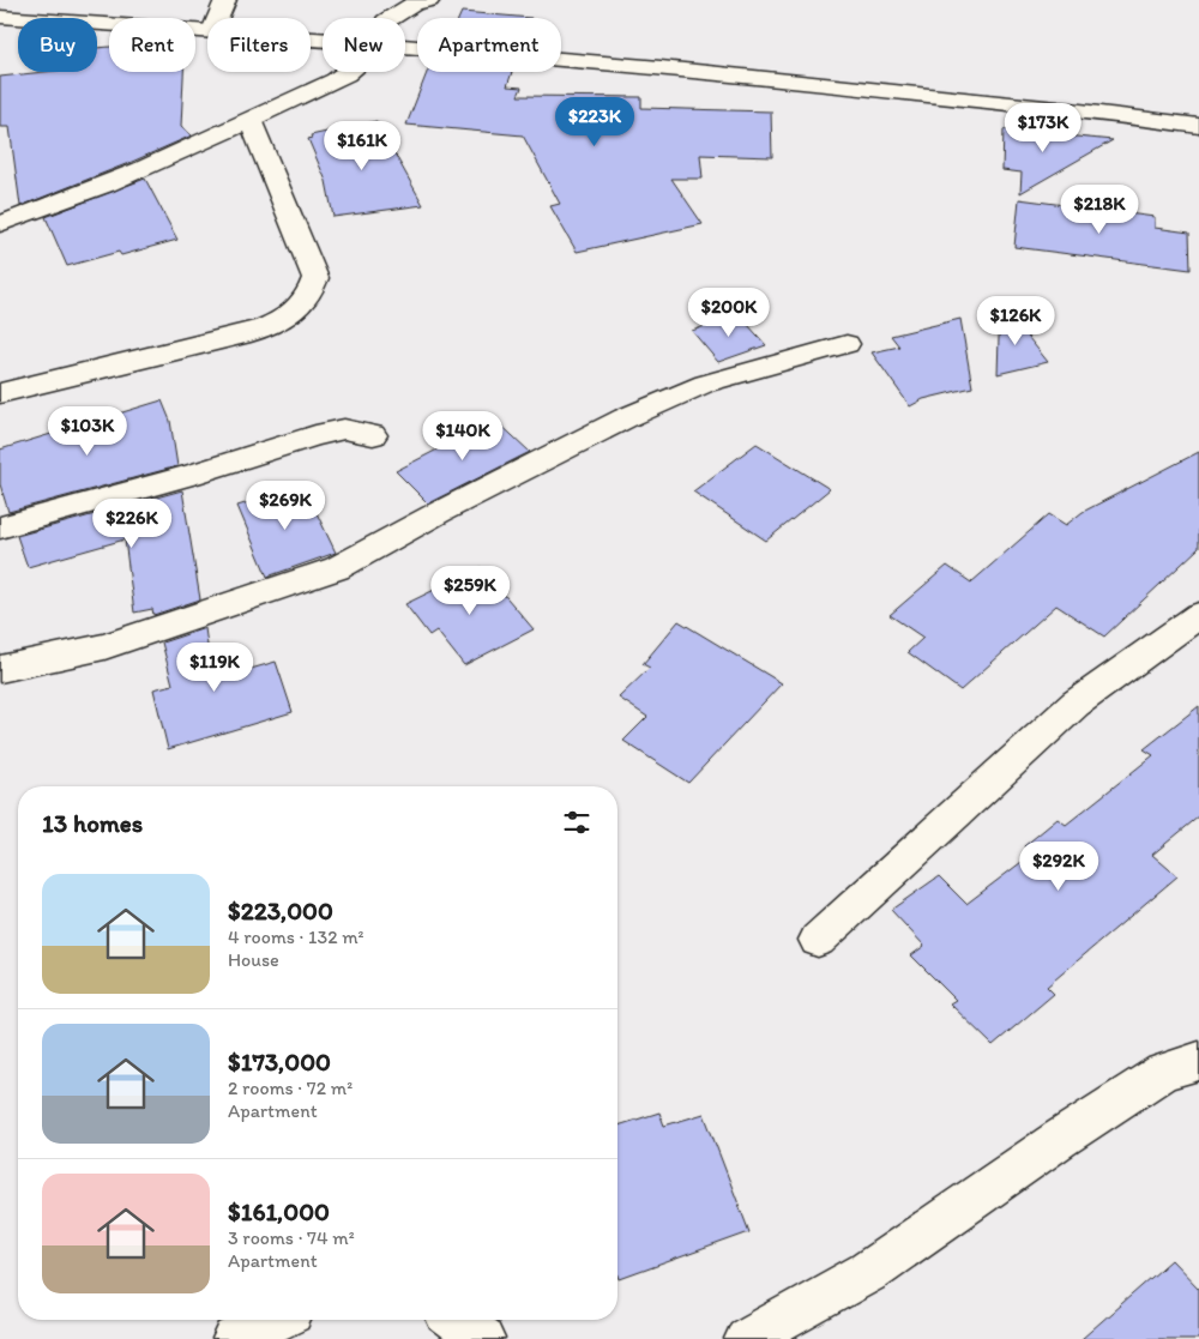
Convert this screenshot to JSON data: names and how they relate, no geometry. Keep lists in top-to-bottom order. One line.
{"page":{"chip":["Buy","Rent","Filters","New","Apartment"],"price":["$223K","$173K","$161K","$218K","$200K","$126K","$103K","$140K","$269K","$226K","$259K","$119K","$292K"],"heading":"13 homes","list":[{"name":"$223,000","note":"4 rooms · 132 m² · House"},{"name":"$173,000","note":"2 rooms · 72 m² · Apartment"},{"name":"$161,000","note":"3 rooms · 74 m² · Apartment"}]}}
